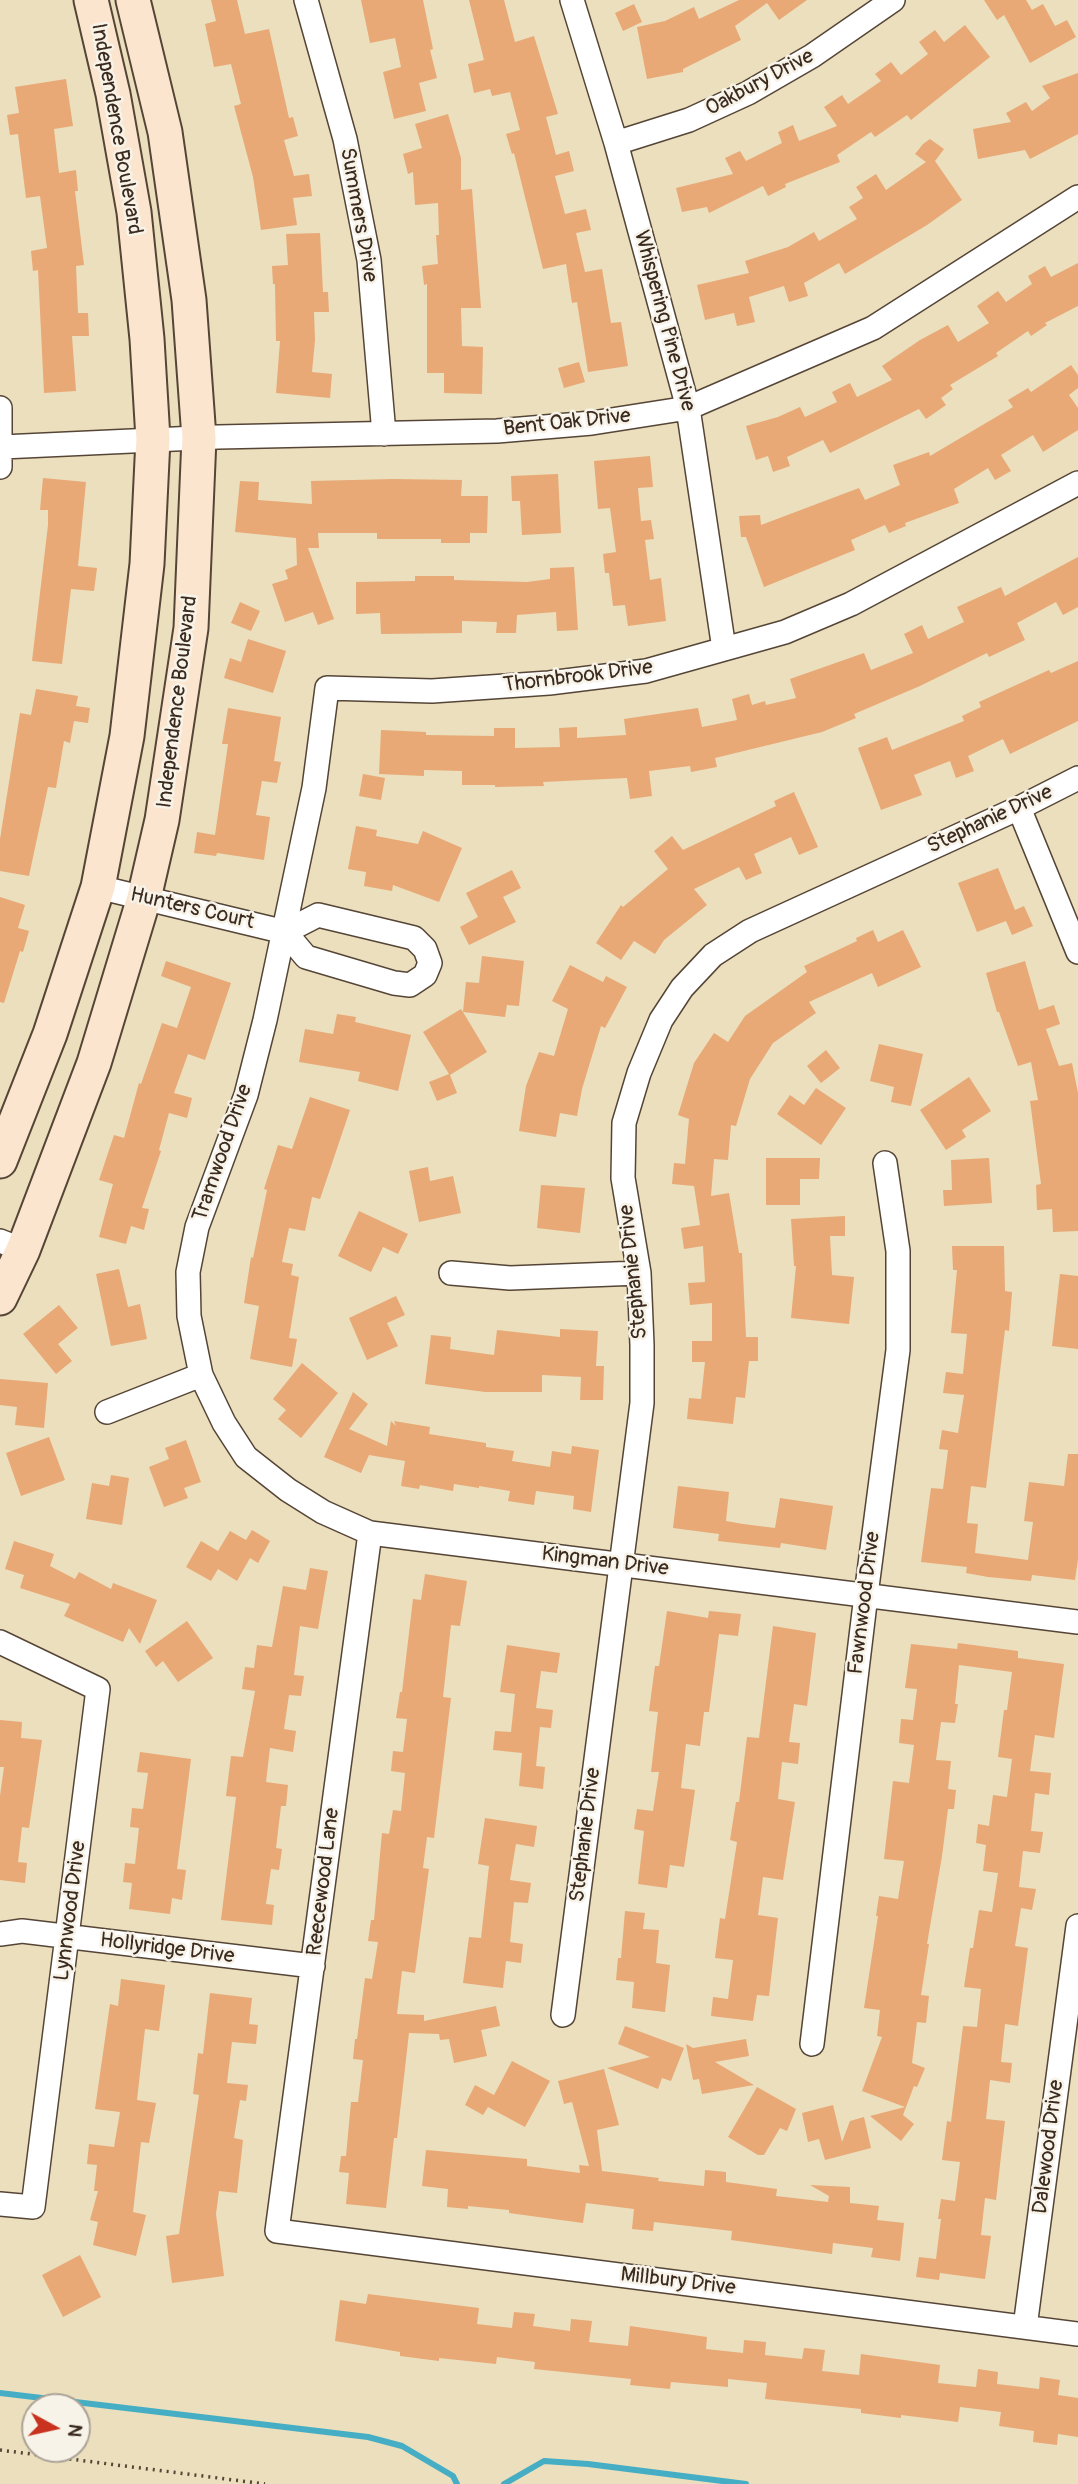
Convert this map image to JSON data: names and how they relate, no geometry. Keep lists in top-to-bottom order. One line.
{"streets":{"main road":["Independence Boulevard"],"street":["Oakbury Drive","Summers Drive","Whispering Pine Drive","Bent Oak Drive","Thornbrook Drive","Stephanie Drive","Hunters Court","Tramwood Drive","Kingman Drive","Fawnwood Drive","Reecewood Lane","Lynnwood Drive","Hollyridge Drive","Dalewood Drive","Millbury Drive"]},"crossings":[["Oakbury Drive","Whispering Pine Drive"],["Independence Boulevard","Bent Oak Drive"],["Independence Boulevard","Hunters Court"],["Summers Drive","Bent Oak Drive"],["Whispering Pine Drive","Bent Oak Drive"],["Whispering Pine Drive","Thornbrook Drive"],["Thornbrook Drive","Hunters Court"],["Thornbrook Drive","Tramwood Drive"],["Stephanie Drive","Kingman Drive"],["Hunters Court","Tramwood Drive"],["Tramwood Drive","Kingman Drive"],["Kingman Drive","Fawnwood Drive"],["Kingman Drive","Reecewood Lane"],["Reecewood Lane","Hollyridge Drive"],["Reecewood Lane","Millbury Drive"],["Lynnwood Drive","Hollyridge Drive"],["Dalewood Drive","Millbury Drive"]],"north":"right"}
